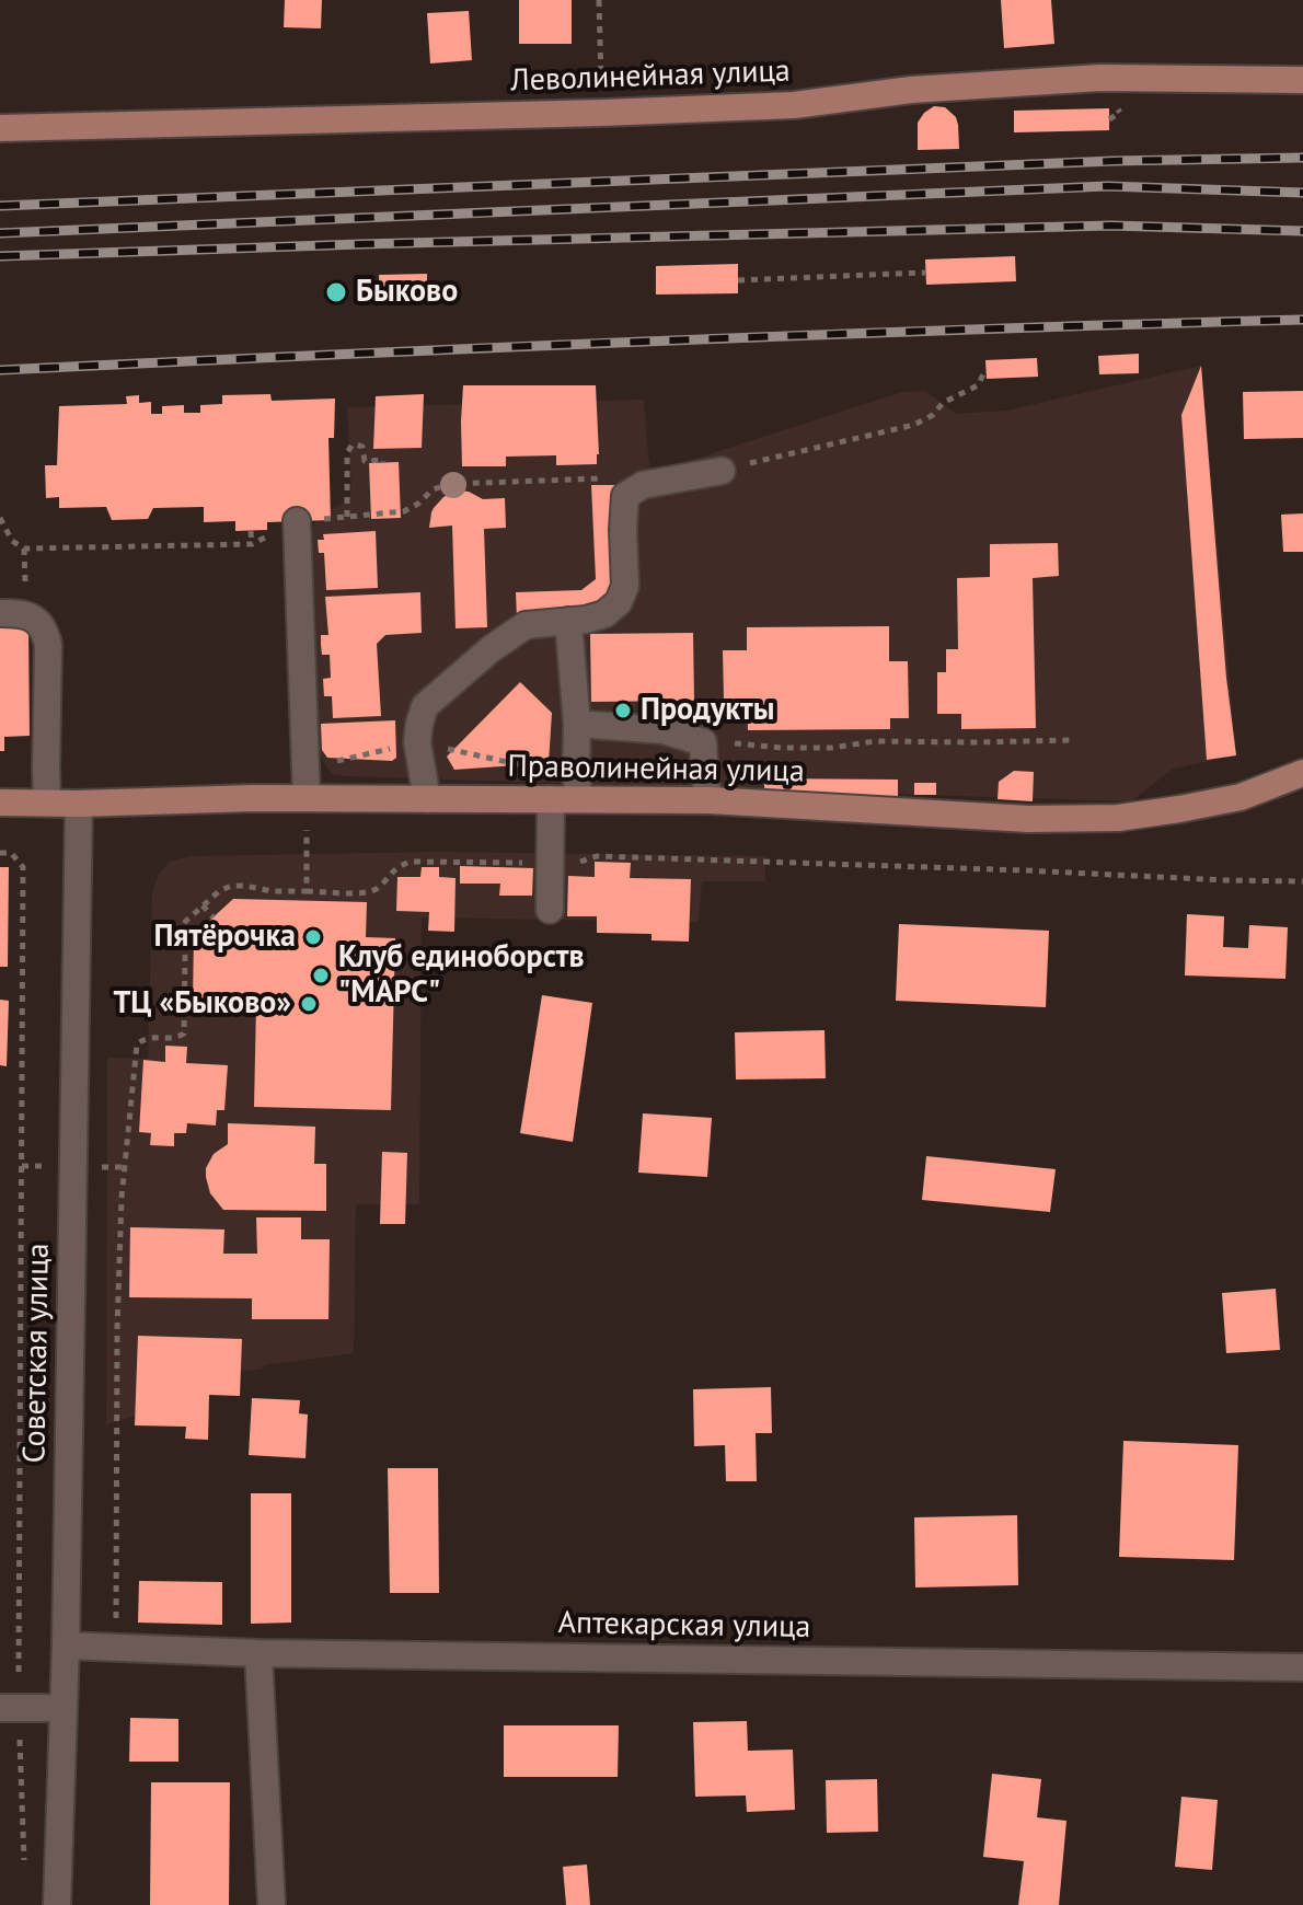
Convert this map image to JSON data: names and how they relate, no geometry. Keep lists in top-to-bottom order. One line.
{"streets":{"main road":["Леволинейная улица","Праволинейная улица"],"street":["Советская улица","Аптекарская улица"]},"crossings":[["Праволинейная улица","Советская улица"],["Советская улица","Аптекарская улица"]],"places":["Быково","Продукты","Пятёрочка","Клуб единоборств \"МАРС\"","ТЦ «Быково»"]}
